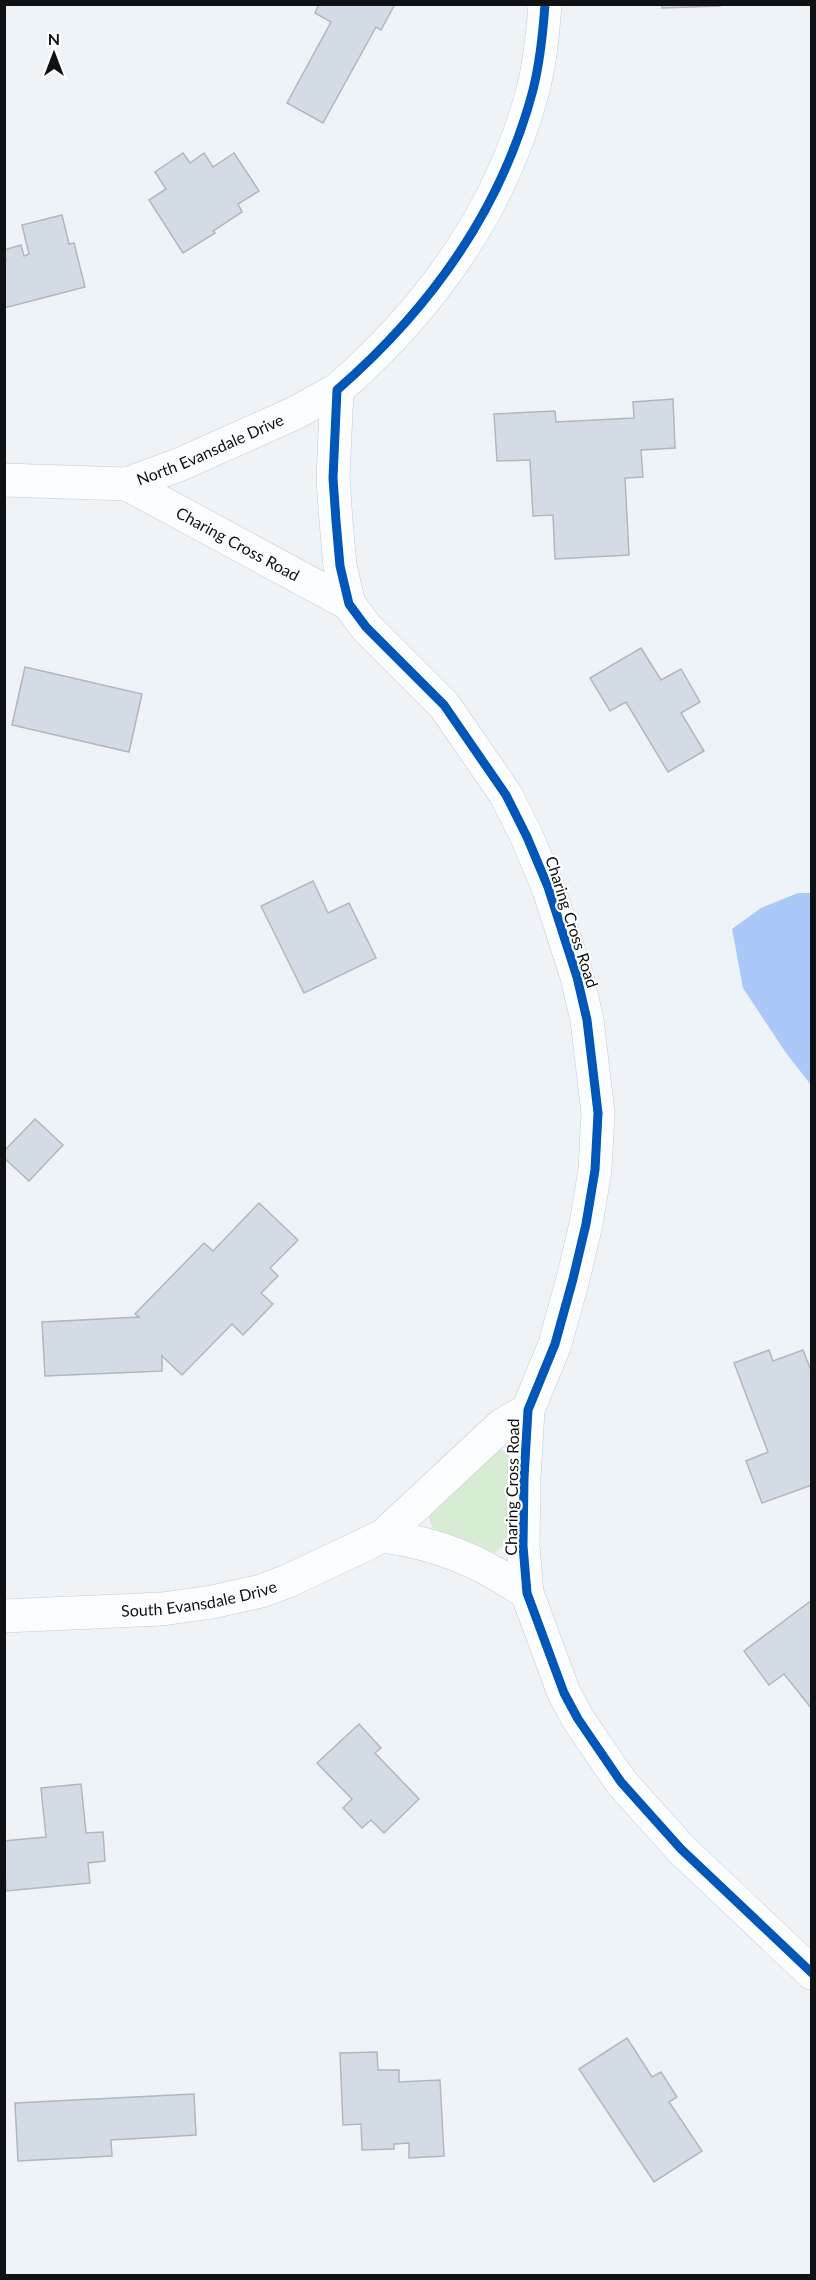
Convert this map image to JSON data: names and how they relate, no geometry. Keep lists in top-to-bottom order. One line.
{"streets":{"street":["North Evansdale Drive","Charing Cross Road","South Evansdale Drive"]},"crossings":[["North Evansdale Drive","Charing Cross Road"],["Charing Cross Road","South Evansdale Drive"]],"north":"top"}
